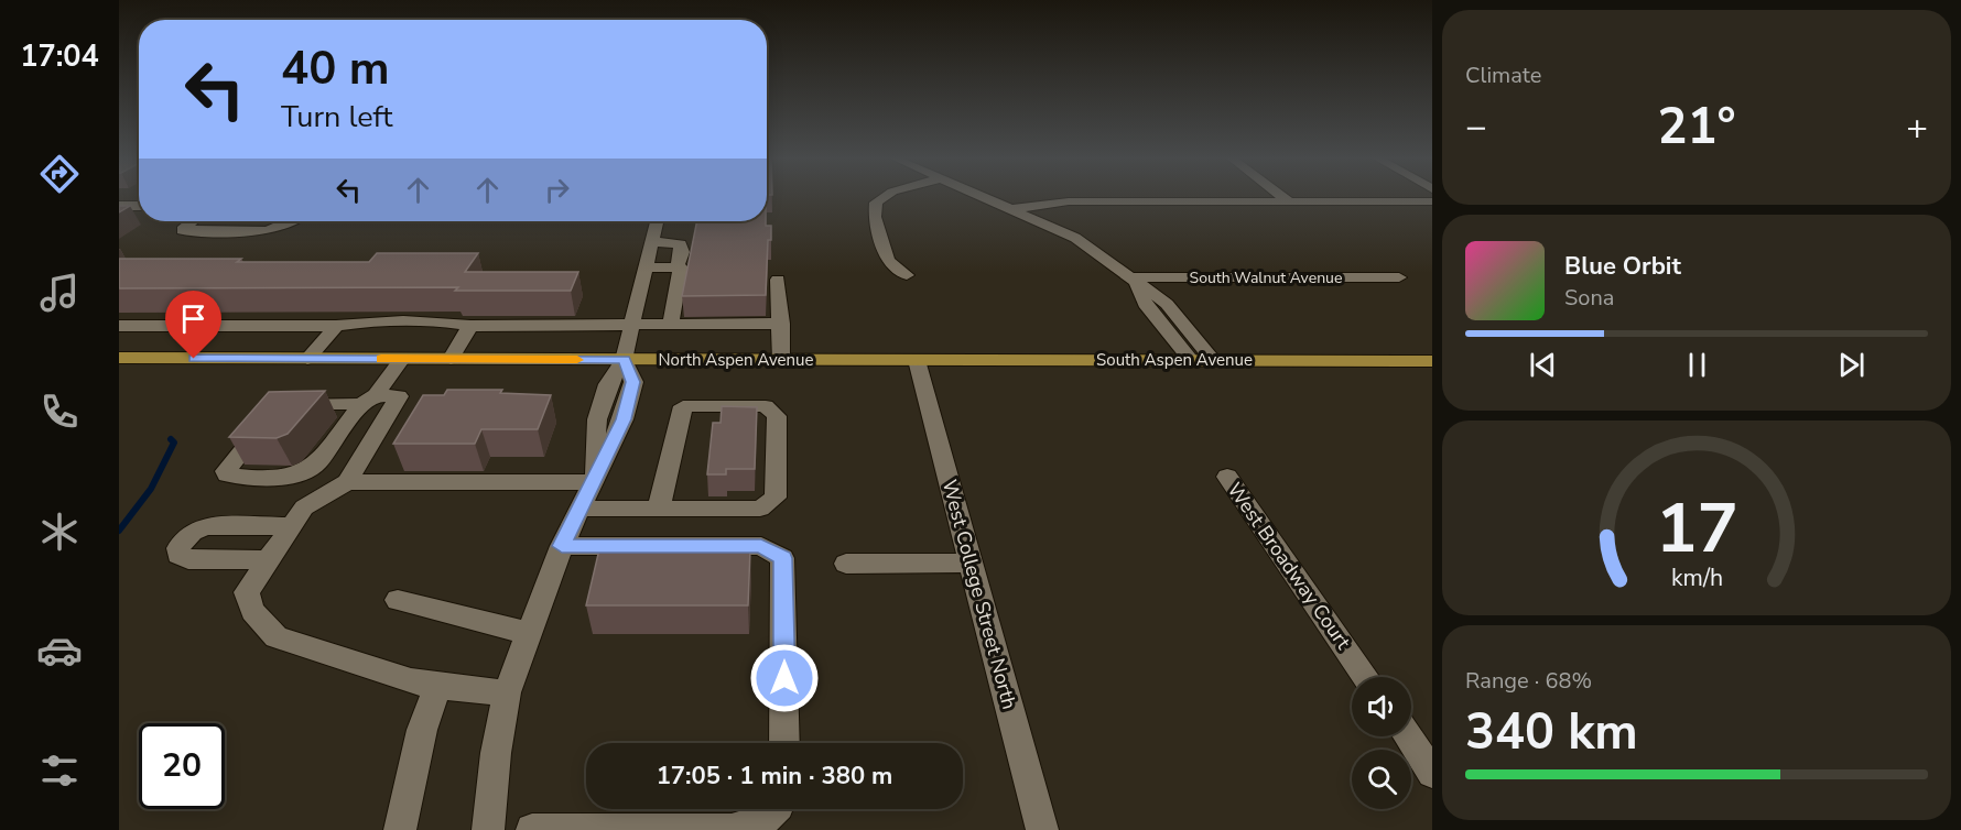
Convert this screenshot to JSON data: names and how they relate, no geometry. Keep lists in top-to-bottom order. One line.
{"streets":{"main road":["North Aspen Avenue","South Aspen Avenue"],"street":["South Walnut Avenue","West Broadway Court","West College Street North"]},"crossings":[["North Aspen Avenue","South Aspen Avenue"],["North Aspen Avenue","West College Street North"],["South Aspen Avenue","West College Street North"]],"page":{"tabs":"17:04","tile":["Climate",["Range · 68%","340 km"]],"turn":["40 m","Turn left"],"heat":["−","21°","+"],"song":["Blue Orbit","Sona"],"limit":"20","trip":"17:05 · 1 min · 380 m","gauge":["17","km/h"]}}
